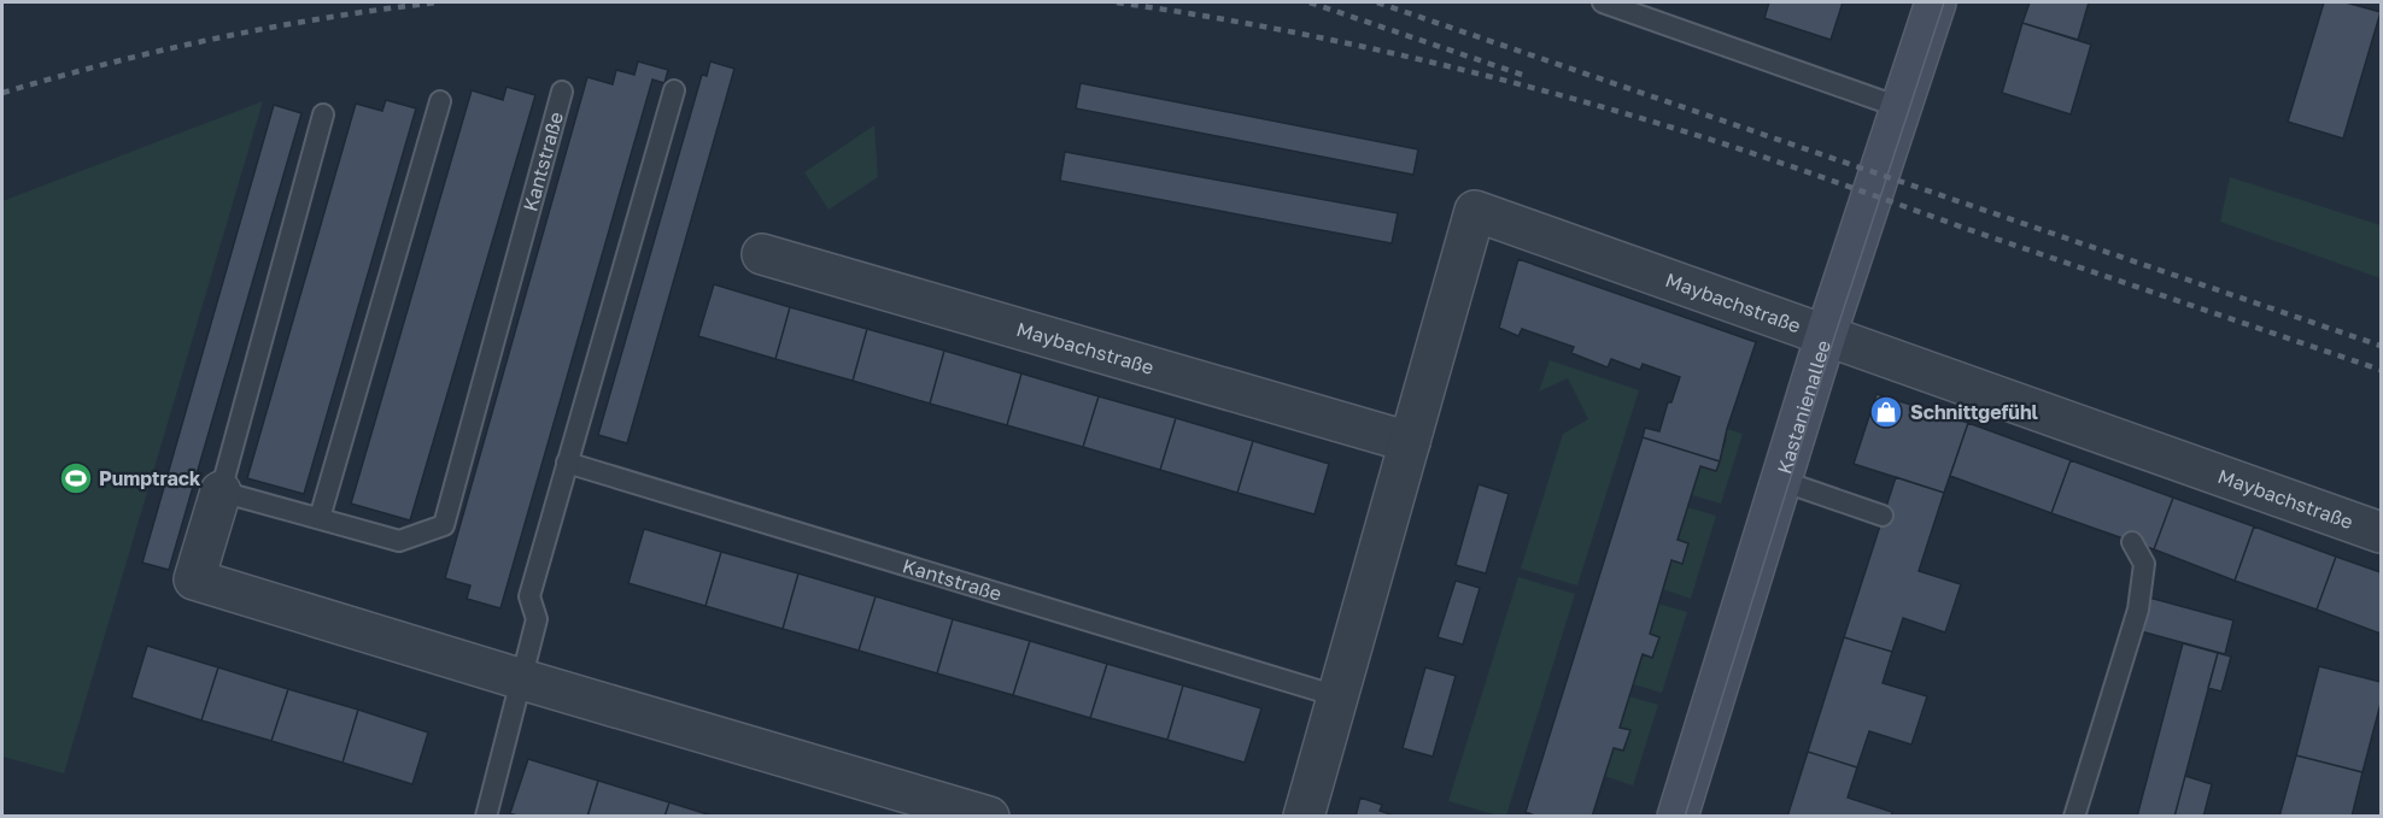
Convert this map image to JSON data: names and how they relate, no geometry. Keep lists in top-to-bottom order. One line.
{"streets":{"street":["Maybachstraße","Kastanienallee"],"lane":["Kantstraße"]},"crossings":[["Kantstraße","Maybachstraße"],["Maybachstraße","Kastanienallee"]],"places":{"shop":["Schnittgefühl"],"sports":["Pumptrack"]}}
